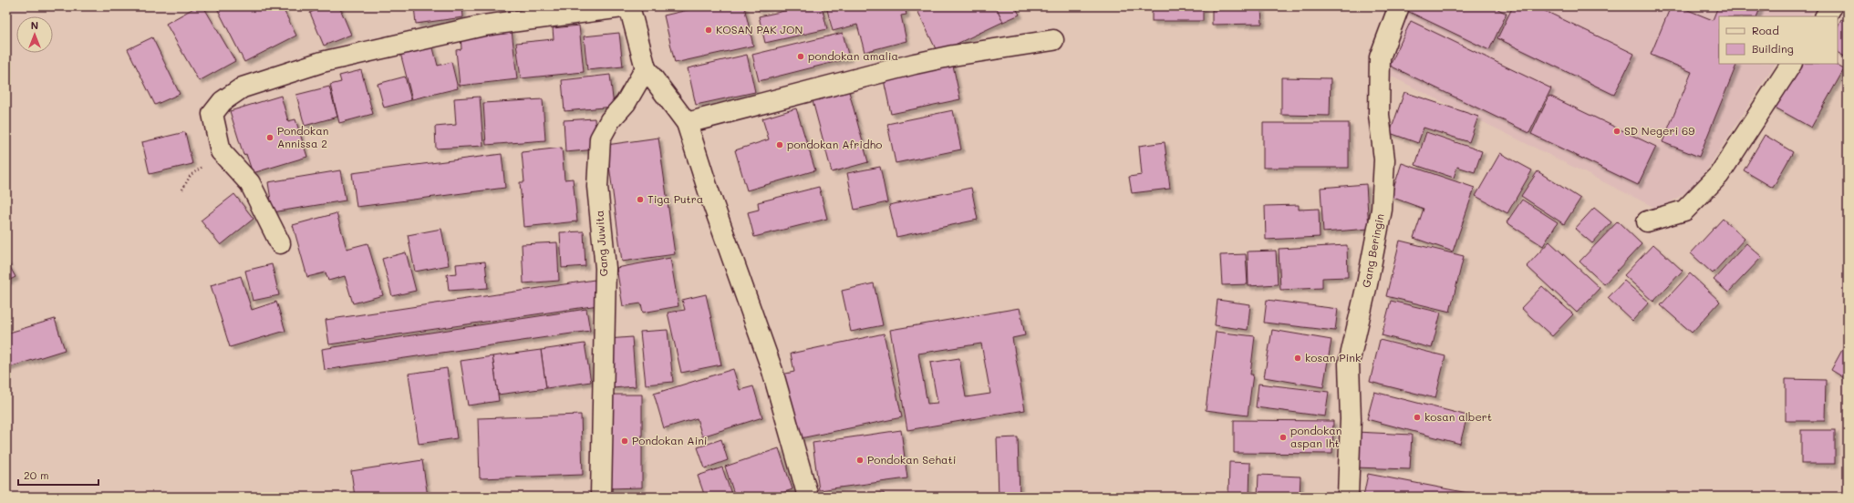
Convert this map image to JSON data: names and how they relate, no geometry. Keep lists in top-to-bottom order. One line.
{"streets":{"street":["Gang Juwita","Gang Beringin"]},"places":["KOSAN PAK JON","pondokan amalia","SD Negeri 69","Pondokan Annissa 2","pondokan Afridho","Tiga Putra","kosan Pink","kosan albert","pondokan aspan lht","Pondokan Aini","Pondokan Sehati"],"legend":["Road","Building"],"scale_bar":"20 m","north":"top"}
